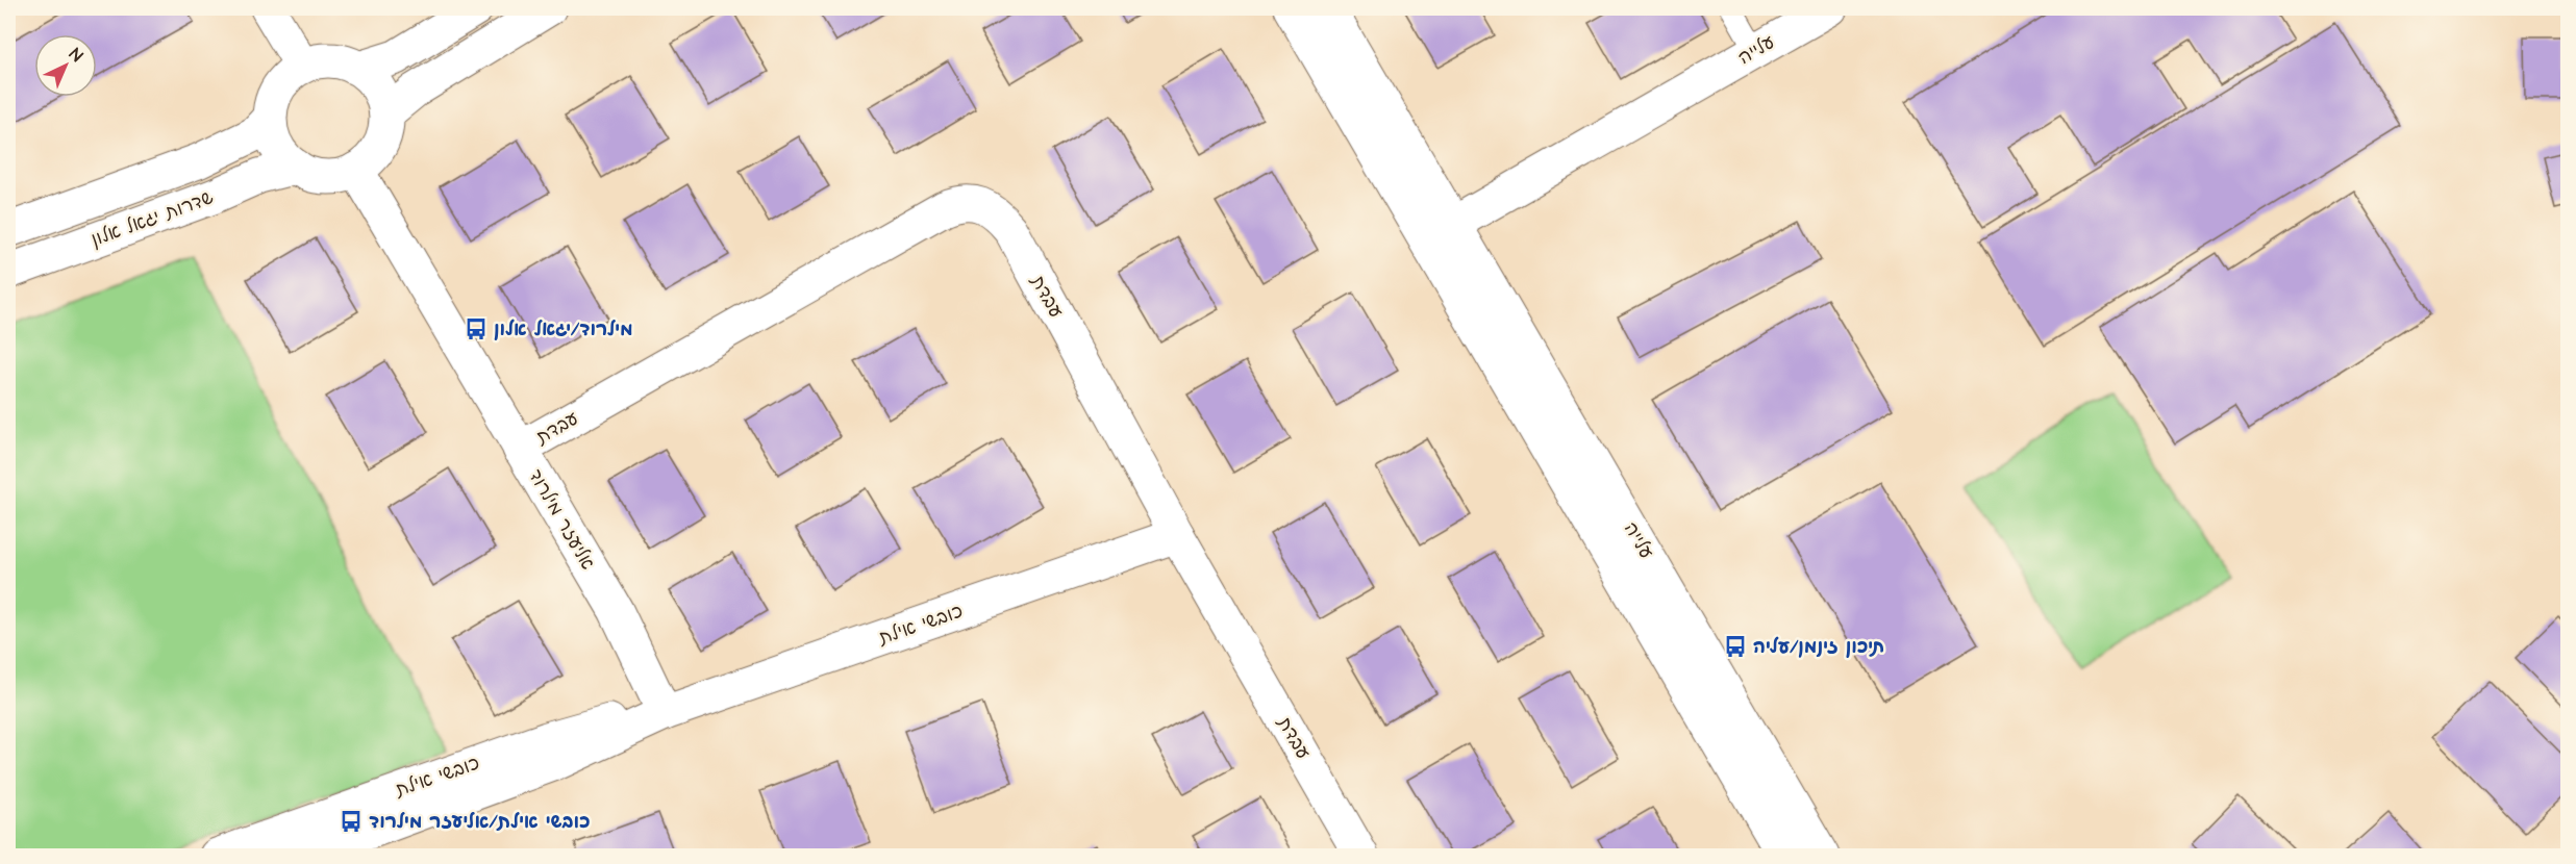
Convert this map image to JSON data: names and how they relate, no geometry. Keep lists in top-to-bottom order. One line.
{"streets":{"street":["עלייה","שדרות יגאל אלון","עבדת","אליעזר מילרוד","כובשי אילת"]},"crossings":[["שדרות יגאל אלון","אליעזר מילרוד"],["עבדת","אליעזר מילרוד"],["עבדת","כובשי אילת"],["אליעזר מילרוד","כובשי אילת"]],"places":{"bus stop":["מילרוד/יגאל אלון","תיכון זינמן/עליה","כובשי אילת/אליעזר מילרוד"]},"north":"top right"}
